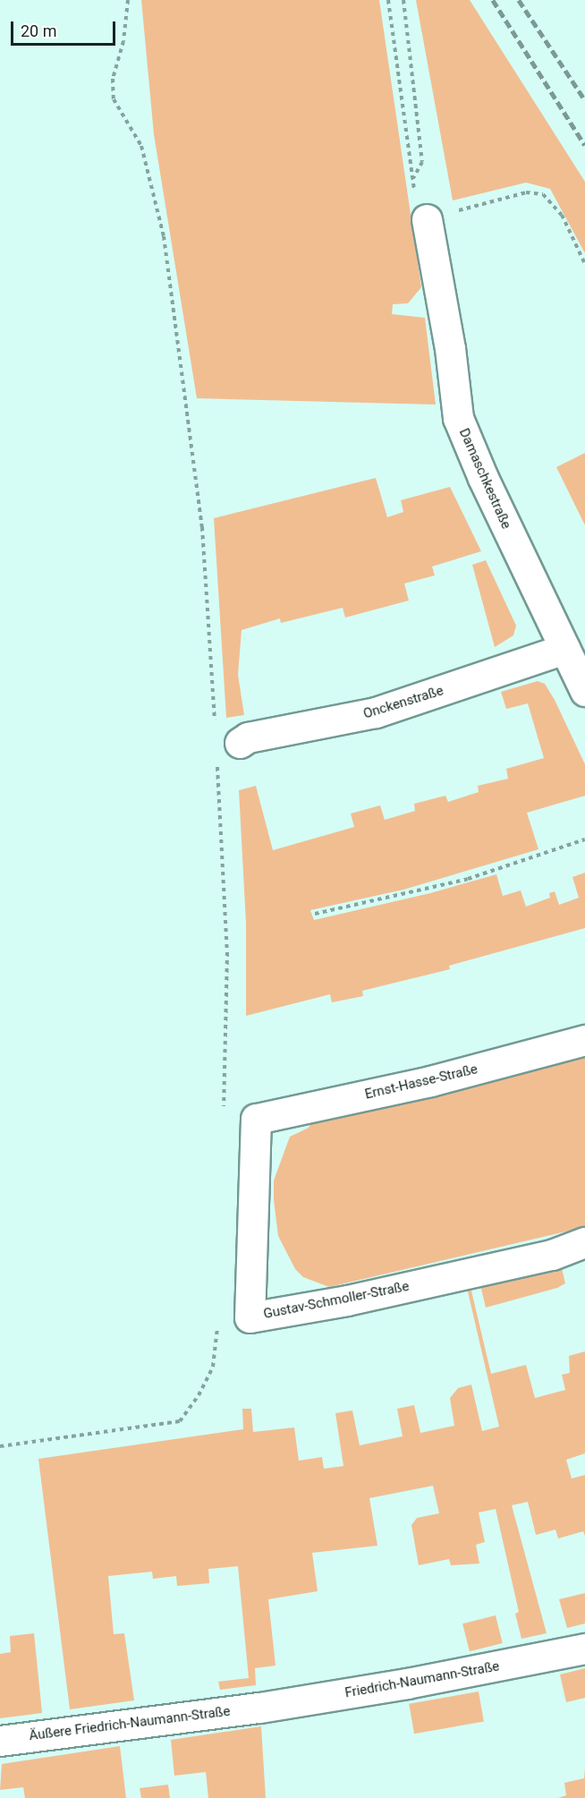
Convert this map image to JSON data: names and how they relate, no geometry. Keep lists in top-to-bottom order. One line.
{"streets":{"street":["Damaschkestraße","Onckenstraße","Ernst-Hasse-Straße","Gustav-Schmoller-Straße","Friedrich-Naumann-Straße","Äußere Friedrich-Naumann-Straße"]},"crossings":[["Damaschkestraße","Onckenstraße"],["Ernst-Hasse-Straße","Gustav-Schmoller-Straße"],["Friedrich-Naumann-Straße","Äußere Friedrich-Naumann-Straße"]],"scale_bar":"20 m"}
